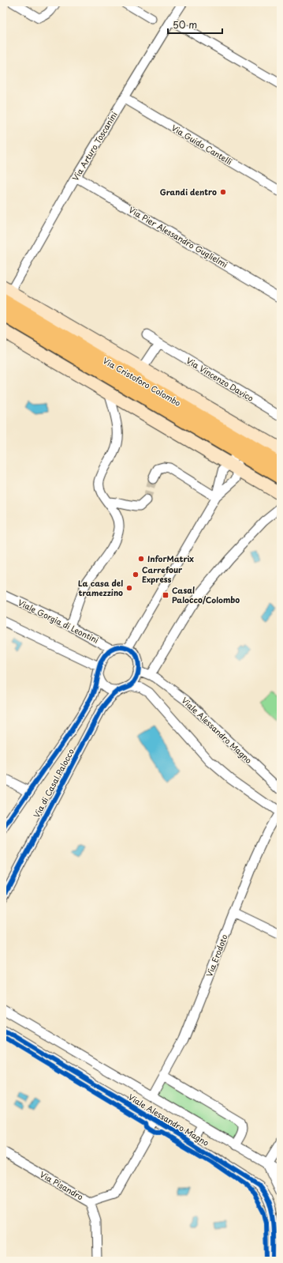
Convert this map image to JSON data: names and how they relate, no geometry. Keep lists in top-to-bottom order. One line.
{"streets":{"main road":["Via Cristoforo Colombo"],"street":["Via Guido Cantelli","Via Arturo Toscanini","Via Pier Alessandro Guglielmi","Via Vincenzo Davico","Viale Gorgia di Leontini","Viale Alessandro Magno","Via di Casal Palocco","Via Erodoto","Via Pisandro"]},"crossings":[["Via Guido Cantelli","Via Arturo Toscanini"],["Via Arturo Toscanini","Via Pier Alessandro Guglielmi"],["Via Arturo Toscanini","Via Cristoforo Colombo"],["Viale Gorgia di Leontini","Viale Alessandro Magno"],["Viale Gorgia di Leontini","Via di Casal Palocco"],["Viale Alessandro Magno","Via di Casal Palocco"],["Viale Alessandro Magno","Via Erodoto"],["Viale Alessandro Magno","Via Pisandro"]],"places":{"other":["Grandi dentro","InforMatrix","Carrefour Express","La casa del tramezzino"],"transit":["Casal Palocco/Colombo"]},"scale_bar":"50 m"}
